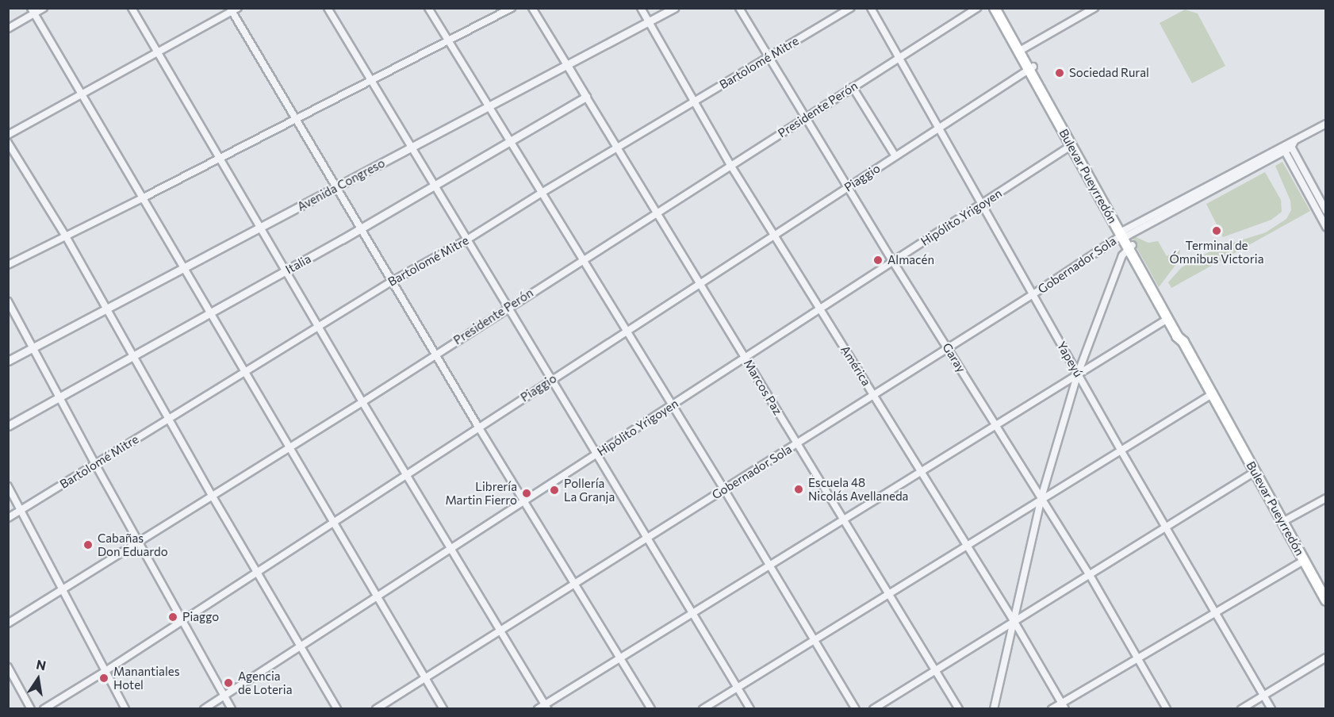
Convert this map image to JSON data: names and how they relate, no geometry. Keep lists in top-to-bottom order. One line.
{"streets":{"main road":["Bulevar Pueyrredón"],"street":["Bartolomé Mitre","Presidente Perón","Piaggio","Avenida Congreso","Hipólito Yrigoyen","Italia","Gobernador Sola","Garay","Yapeyú","América","Marcos Paz"]},"crossings":[["Bartolomé Mitre","Garay"],["Bartolomé Mitre","América"],["Bartolomé Mitre","Marcos Paz"],["Presidente Perón","Garay"],["Presidente Perón","Yapeyú"],["Presidente Perón","América"],["Presidente Perón","Marcos Paz"],["Bulevar Pueyrredón","Piaggio"],["Bulevar Pueyrredón","Hipólito Yrigoyen"],["Bulevar Pueyrredón","Gobernador Sola"],["Piaggio","Garay"],["Piaggio","Yapeyú"],["Piaggio","América"],["Piaggio","Marcos Paz"],["Avenida Congreso","América"],["Avenida Congreso","Marcos Paz"],["Hipólito Yrigoyen","Garay"],["Hipólito Yrigoyen","Yapeyú"],["Hipólito Yrigoyen","América"],["Hipólito Yrigoyen","Marcos Paz"],["Italia","Marcos Paz"],["Gobernador Sola","Garay"],["Gobernador Sola","Yapeyú"],["Gobernador Sola","América"],["Gobernador Sola","Marcos Paz"]],"places":["Sociedad Rural","Terminal de Ómnibus Victoria","Almacén","Escuela 48 Nicolás Avellaneda","Pollería La Granja","Librería Martin Fierro","Cabañas Don Eduardo","Piaggo","Manantiales Hotel","Agencia de Loteria"],"north":"top"}
